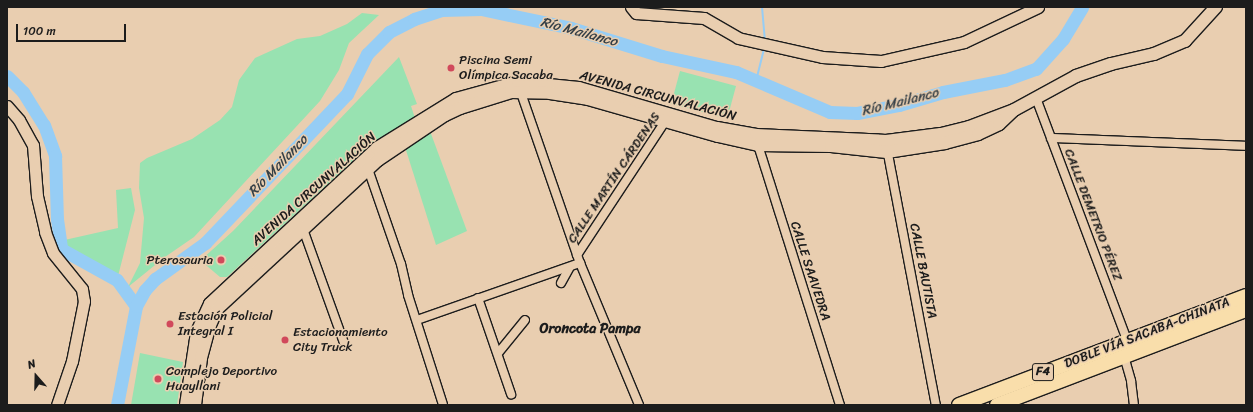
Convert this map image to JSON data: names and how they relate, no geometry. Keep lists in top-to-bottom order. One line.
{"streets":{"highway":["DOBLE VÍA SACABA-CHIÑATA","F4"],"main road":["AVENIDA CIRCUNVALACIÓN"],"street":["CALLE MARTÍN CÁRDENAS","CALLE DEMETRIO PÉREZ","CALLE SAAVEDRA","CALLE BAUTISTA"]},"crossings":[["AVENIDA CIRCUNVALACIÓN","CALLE MARTÍN CÁRDENAS"],["AVENIDA CIRCUNVALACIÓN","CALLE DEMETRIO PÉREZ"],["AVENIDA CIRCUNVALACIÓN","CALLE SAAVEDRA"],["AVENIDA CIRCUNVALACIÓN","CALLE BAUTISTA"],["CALLE DEMETRIO PÉREZ","DOBLE VÍA SACABA-CHIÑATA"]],"districts":["Oroncota Pampa"],"water":["Río Mailanco"],"places":["Piscina Semi Olímpica Sacaba","Pterosauria","Estación Policial Integral I","Estacionamiento City Truck","Complejo Deportivo Huayllani"],"scale_bar":"100 m","north":"top"}
